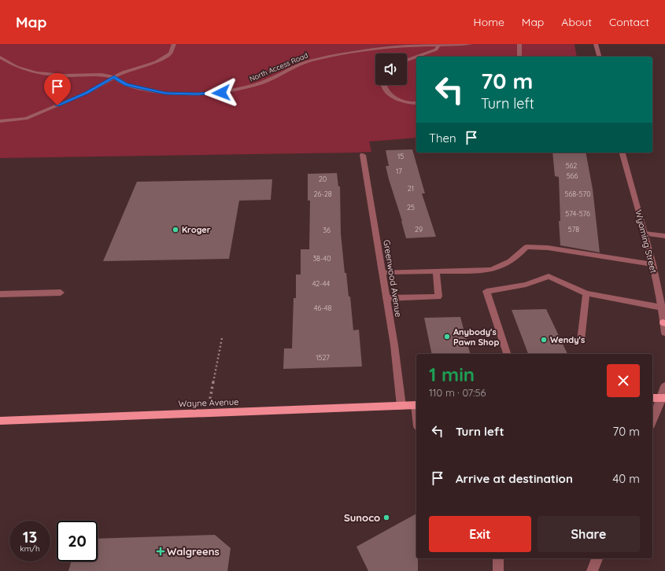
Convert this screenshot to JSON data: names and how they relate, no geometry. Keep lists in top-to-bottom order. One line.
{"streets":{"main road":["Wayne Avenue"],"street":["North Access Road","Wyoming Street","Greenwood Avenue"]},"crossings":[["Greenwood Avenue","Wayne Avenue"]],"places":{"other":["Kroger","Anybody's Pawn Shop","Wendy's","Sunoco"],"health":["Walgreens"]},"house_numbers":["15","562","17","566","20","21","26-28","568-570","25","574-576","29","578","36","38-40","42-44","46-48","1527"],"page":{"header":"Map","nav":["Home","Map","About","Contact"],"turn":["70 m","Turn left"],"then":"Then","heading":["1 min","110 m · 07:56"],"list":[{"name":"Turn left","value":"70 m"},{"name":"Arrive at destination","value":"40 m"}],"buttons":["Exit","Share"],"speed":"13 km/h","limit":"20"}}
